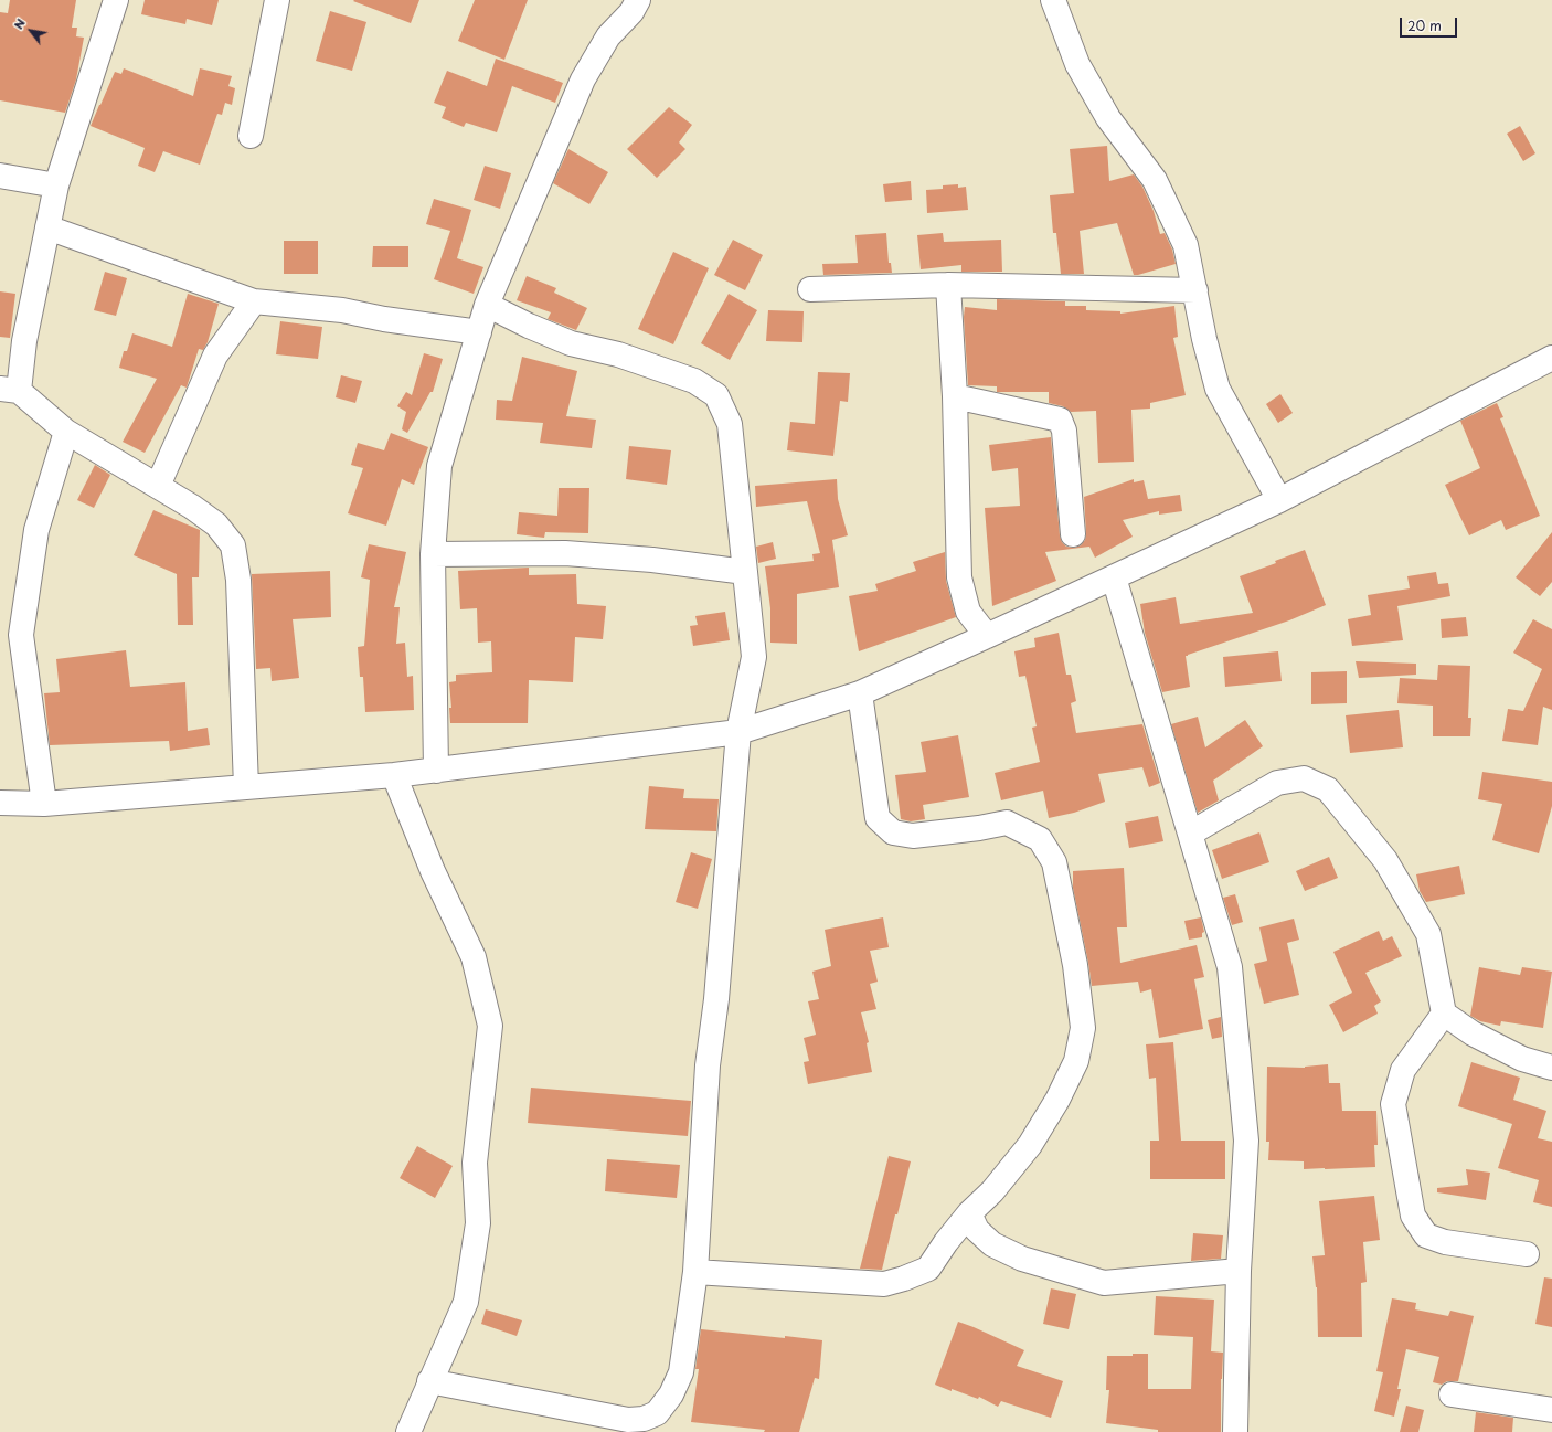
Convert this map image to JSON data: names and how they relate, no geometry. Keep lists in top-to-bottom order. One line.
{"scale_bar":"20 m","north":"top left"}
